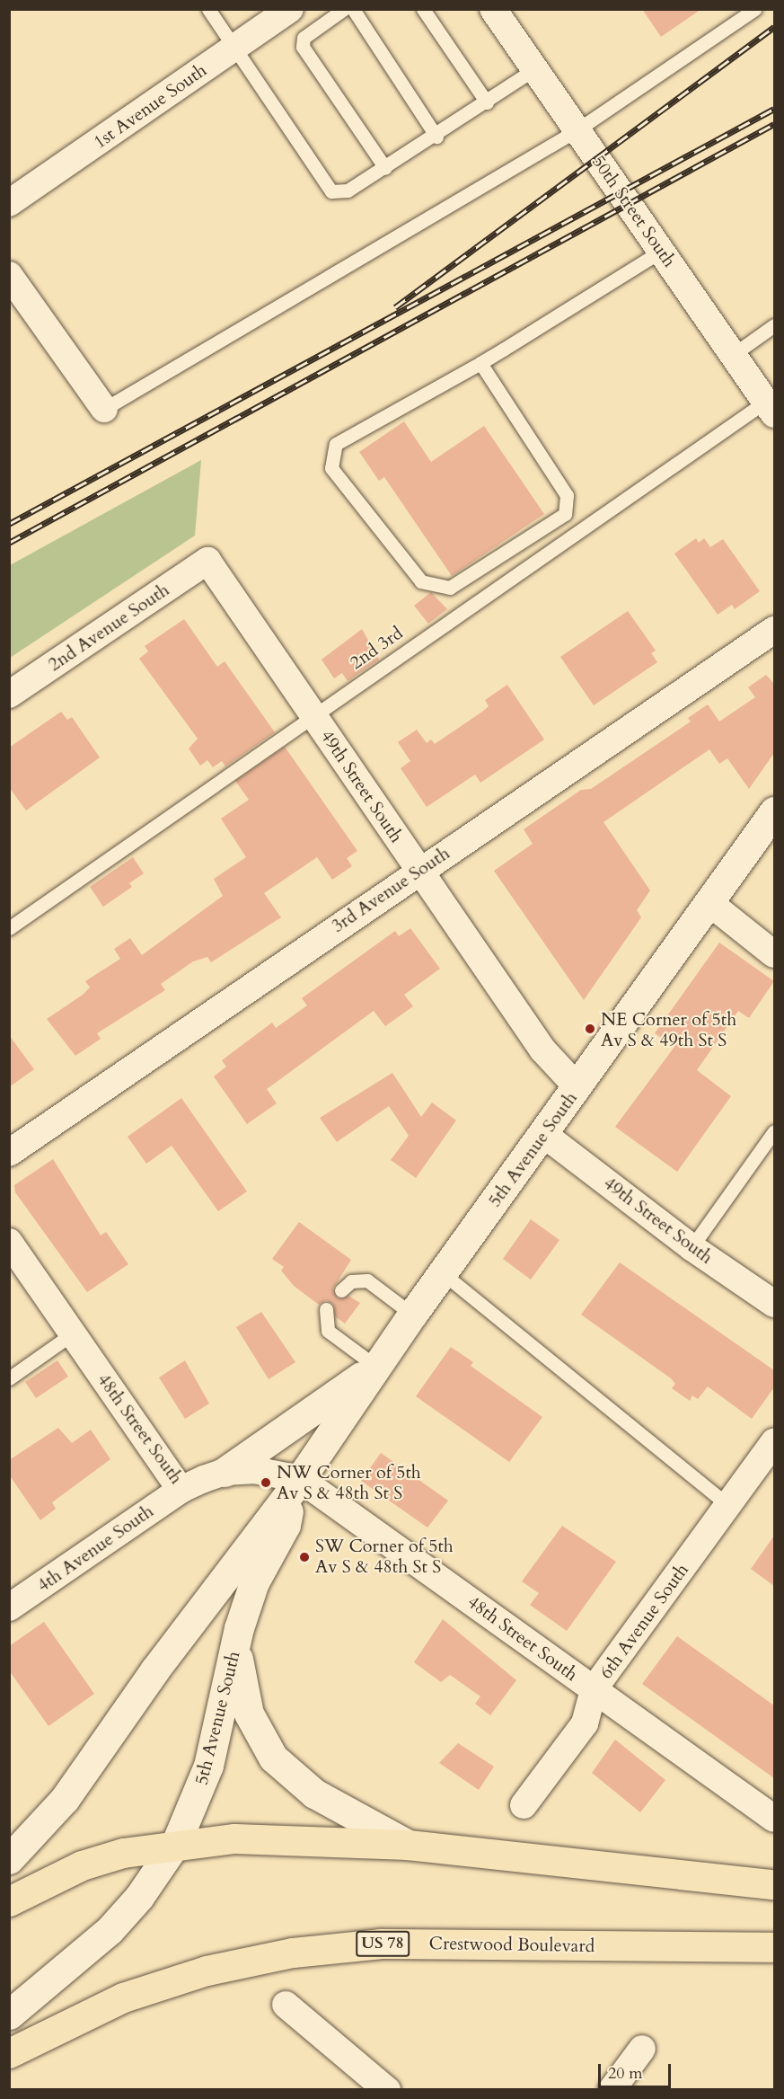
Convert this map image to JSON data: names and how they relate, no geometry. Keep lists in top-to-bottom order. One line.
{"streets":{"main road":["US 78","Crestwood Boulevard"],"street":["1st Avenue South","50th Street South","2nd Avenue South","49th Street South","3rd Avenue South","5th Avenue South","48th Street South","4th Avenue South","6th Avenue South"],"lane":["2nd 3rd"]},"crossings":[["50th Street South","2nd 3rd"],["2nd Avenue South","49th Street South"],["2nd 3rd","49th Street South"],["49th Street South","3rd Avenue South"],["49th Street South","5th Avenue South"],["5th Avenue South","48th Street South"],["48th Street South","4th Avenue South"],["48th Street South","6th Avenue South"]],"places":["NE Corner of 5th Av S & 49th St S","NW Corner of 5th Av S & 48th St S","SW Corner of 5th Av S & 48th St S"],"scale_bar":"20 m"}
